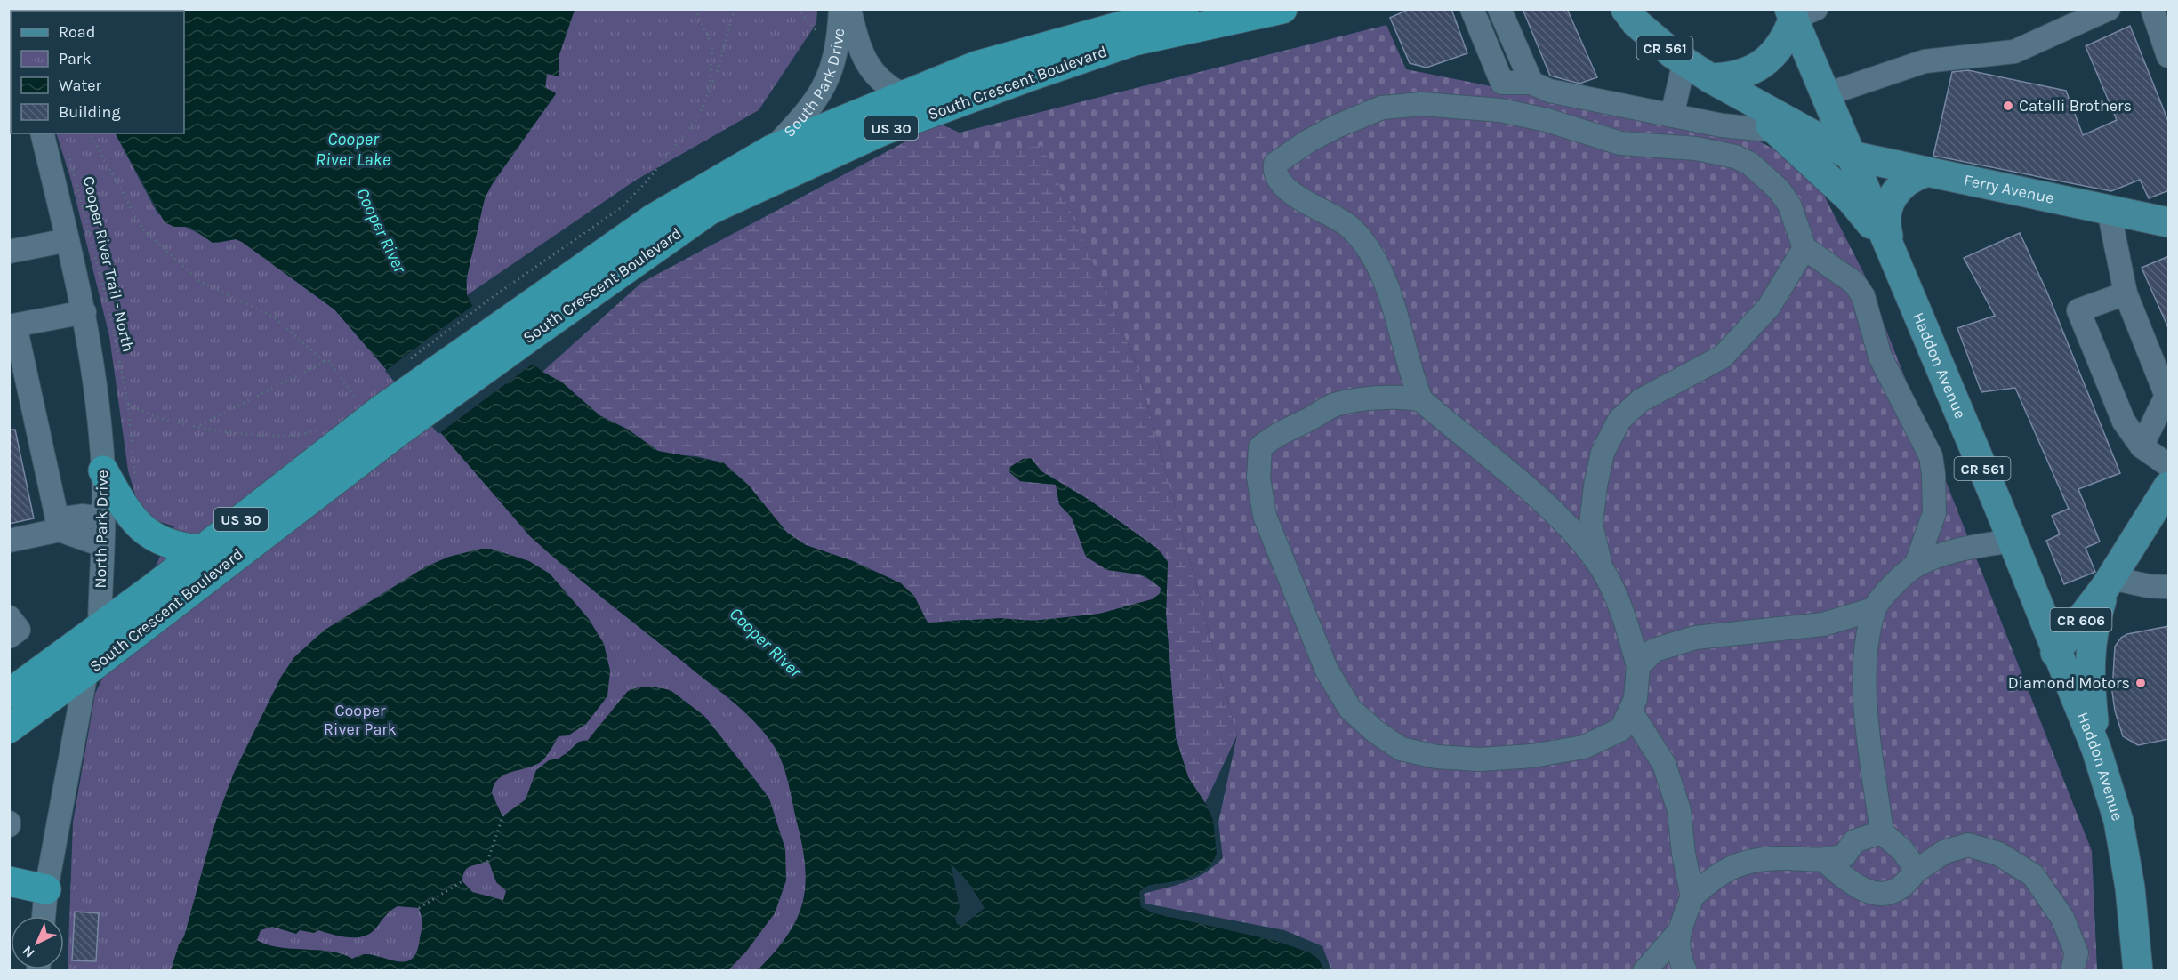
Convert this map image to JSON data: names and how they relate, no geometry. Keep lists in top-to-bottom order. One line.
{"streets":{"highway":["South Crescent Boulevard","US 30","North Park Drive"],"main road":["CR 561","Ferry Avenue","Haddon Avenue","CR 606"],"street":["South Park Drive"],"path":["Cooper River Trail - North"]},"crossings":[["South Park Drive","South Crescent Boulevard"],["South Crescent Boulevard","North Park Drive"],["Ferry Avenue","Haddon Avenue"],["Haddon Avenue","CR 606"]],"water":["Cooper River Lake","Cooper River"],"parks":["Cooper River Park"],"places":["Catelli Brothers","Diamond Motors"],"legend":["Road","Park","Water","Building"],"north":"bottom left"}
